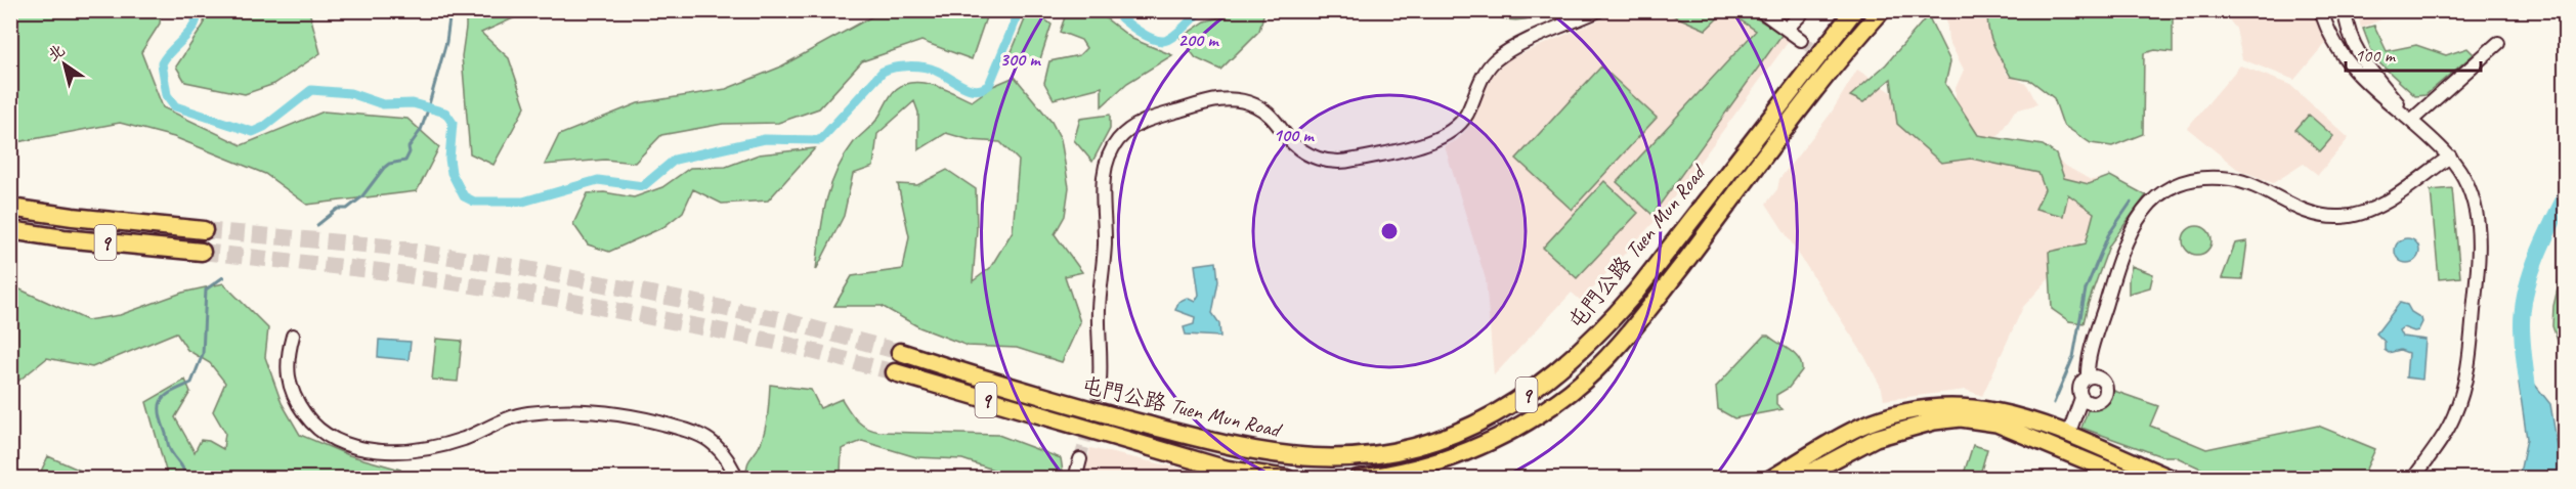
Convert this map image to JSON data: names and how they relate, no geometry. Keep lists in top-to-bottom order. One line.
{"streets":{"highway":["9","屯門公路 Tuen Mun Road"]},"scale_bar":"100 m","north":"top left","rings":["200 m","300 m","100 m"]}
